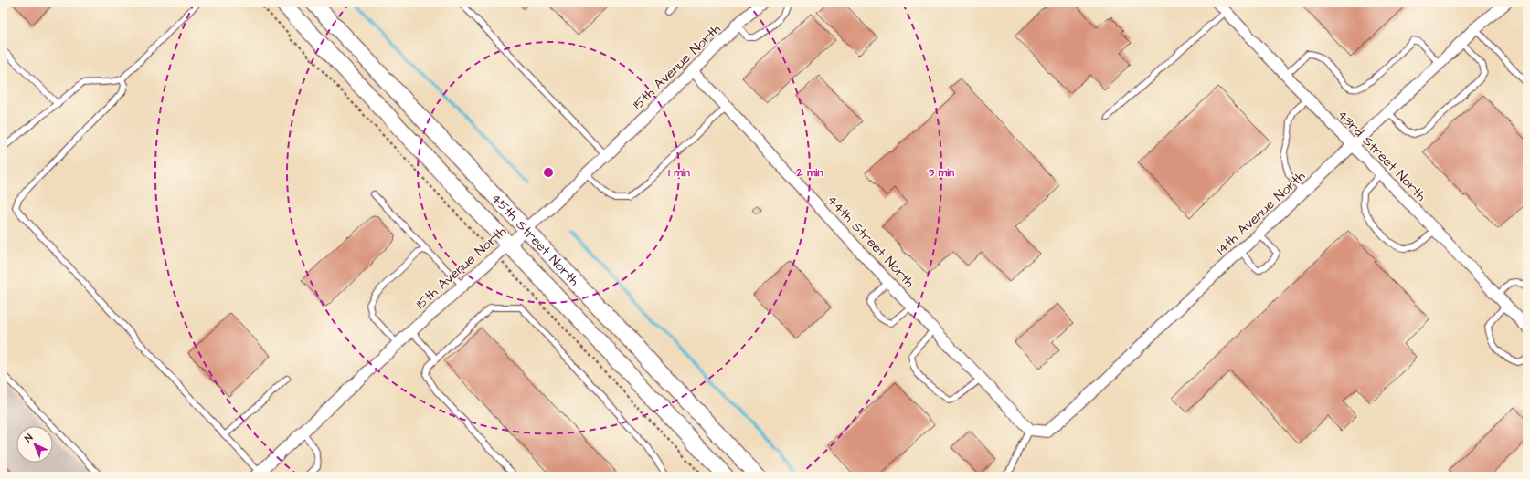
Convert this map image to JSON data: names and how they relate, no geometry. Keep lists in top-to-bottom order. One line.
{"streets":{"main road":["45th Street North"],"street":["15th Avenue North","43rd Street North","14th Avenue North","44th Street North"]},"crossings":[["15th Avenue North","45th Street North"],["15th Avenue North","44th Street North"],["43rd Street North","14th Avenue North"],["14th Avenue North","44th Street North"]],"north":"top left","rings":["1 min","2 min","3 min"]}
